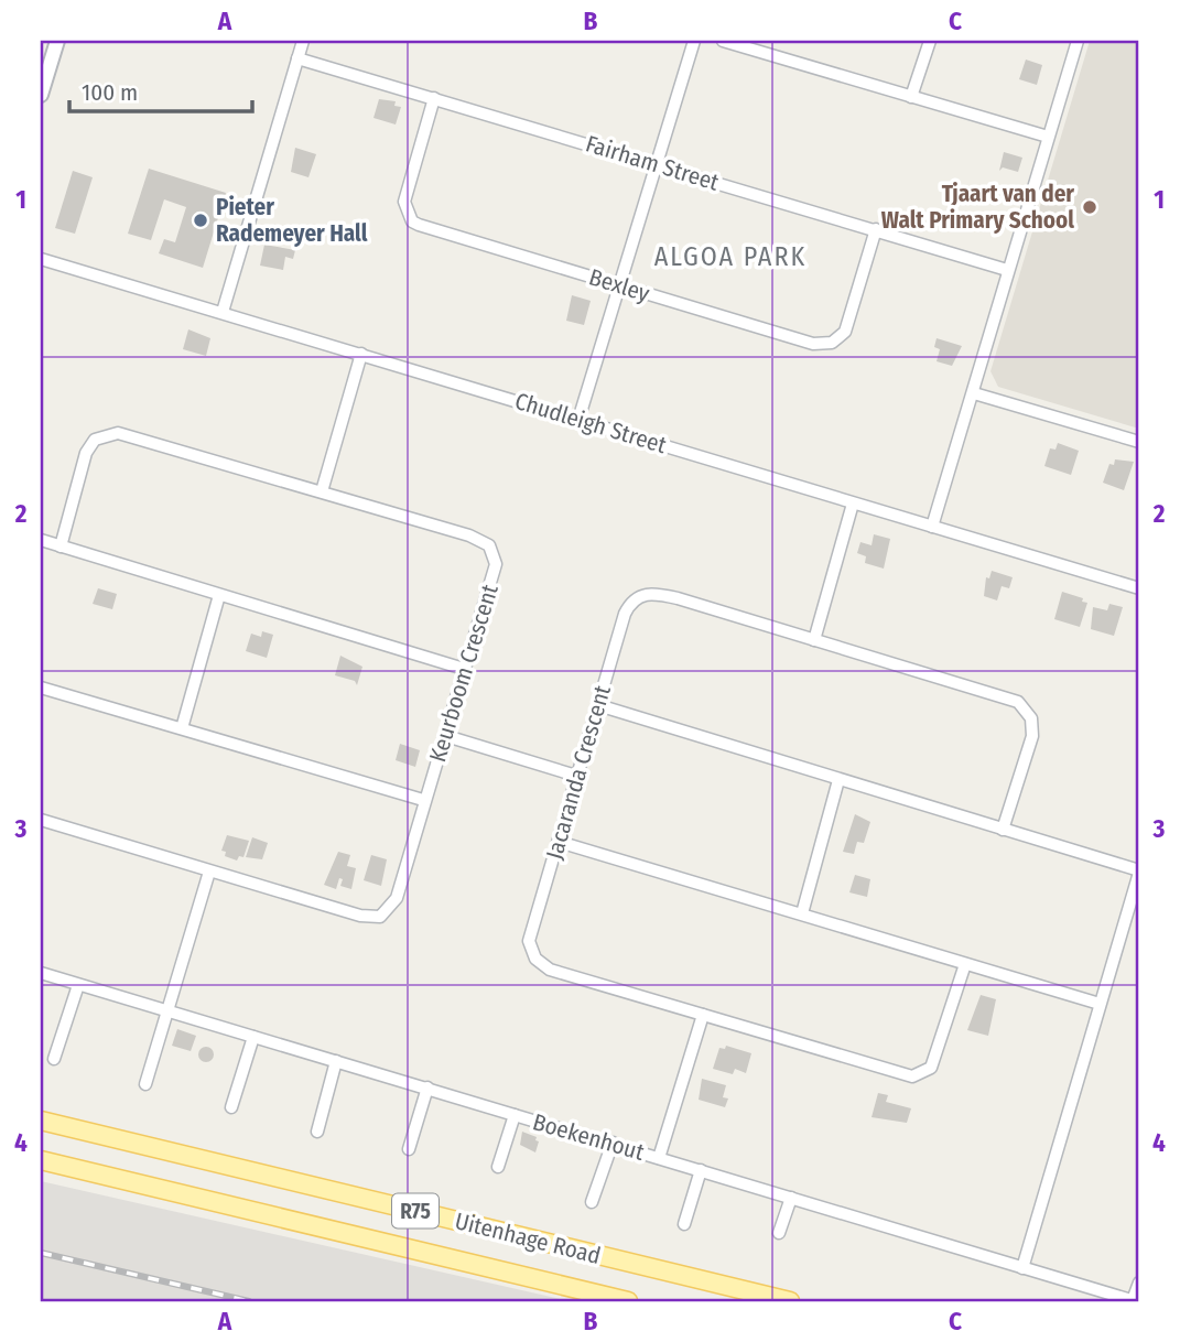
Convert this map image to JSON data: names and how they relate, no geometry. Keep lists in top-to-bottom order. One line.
{"streets":{"main road":["R75","Uitenhage Road"],"street":["Fairham Street","Bexley","Chudleigh Street","Keurboom Crescent","Jacaranda Crescent","Boekenhout"]},"crossings":[["Fairham Street","Bexley"]],"districts":["ALGOA PARK"],"places":["Tjaart van der Walt Primary School","Pieter Rademeyer Hall"],"scale_bar":"100 m","grid":{"columns":["A","B","C"],"rows":["1","2","3","4"]}}
